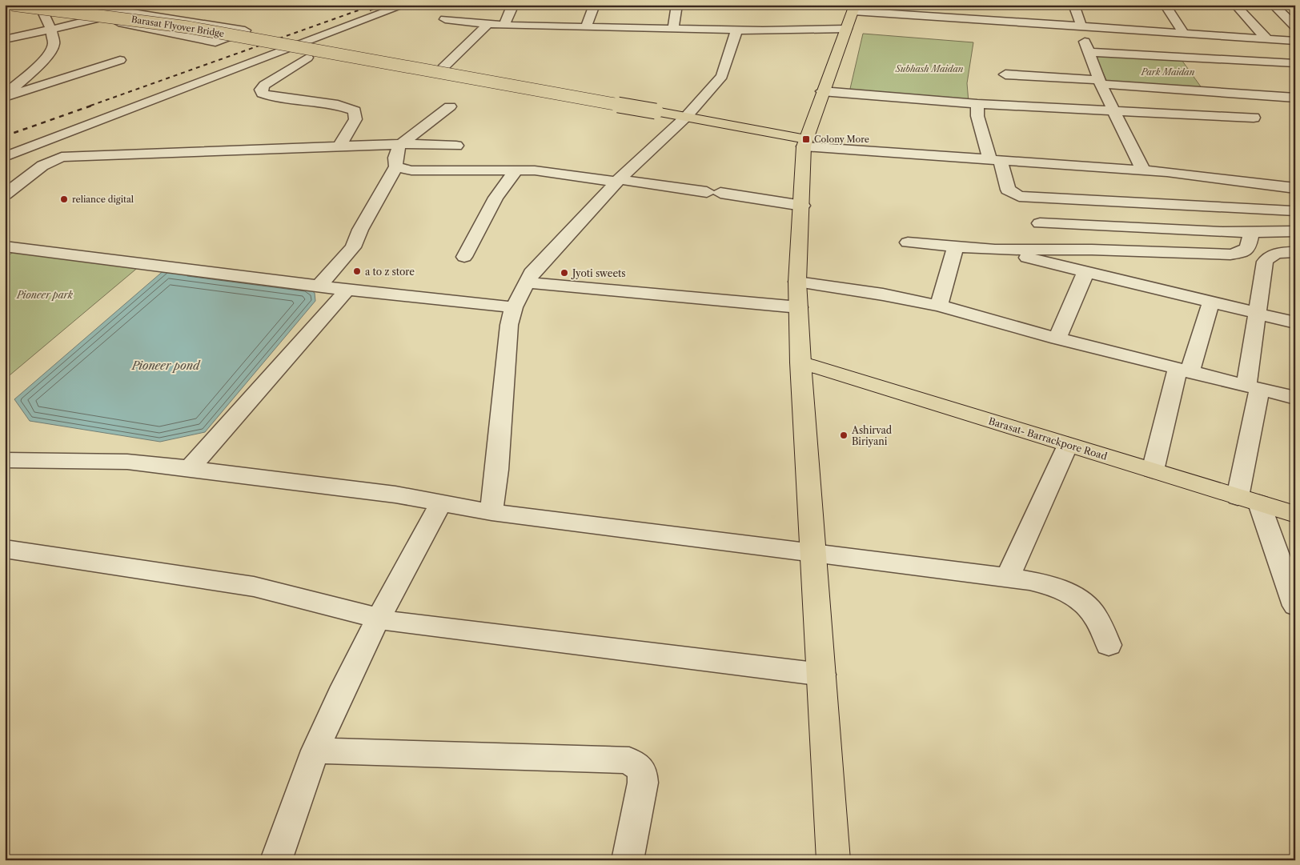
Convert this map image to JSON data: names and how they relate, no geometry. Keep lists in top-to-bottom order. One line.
{"streets":{"main road":["Barasat Flyover Bridge","Barasat- Barrackpore Road"]},"water":["Pioneer pond"],"parks":["Subhash Maidan","Park Maidan","Pioneer park"],"places":{"transit":["Colony More"],"other":["reliance digital","a to z store","Jyoti sweets","Ashirvad Biriyani"]}}
